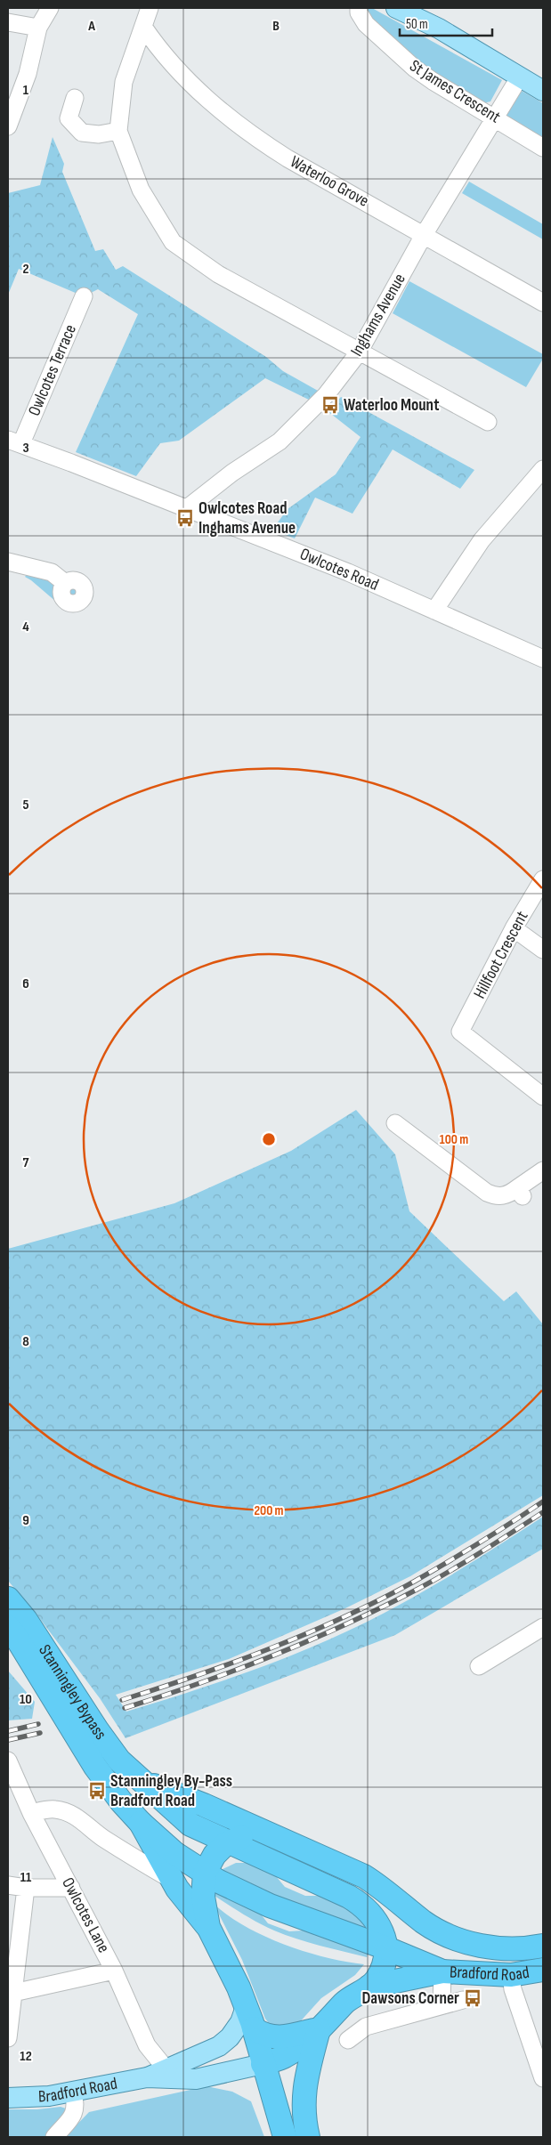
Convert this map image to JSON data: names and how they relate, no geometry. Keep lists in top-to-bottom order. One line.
{"streets":{"highway":["Stanningley Bypass","Bradford Road"],"street":["St James Crescent","Waterloo Grove","Inghams Avenue","Owlcotes Terrace","Owlcotes Road","Hillfoot Crescent","Owlcotes Lane"]},"crossings":[["St James Crescent","Inghams Avenue"],["Waterloo Grove","Inghams Avenue"],["Inghams Avenue","Owlcotes Road"],["Owlcotes Terrace","Owlcotes Road"],["Stanningley Bypass","Bradford Road"],["Owlcotes Lane","Bradford Road"]],"places":{"bus stop":["Waterloo Mount","Owlcotes Road Inghams Avenue","Stanningley By-Pass Bradford Road","Dawsons Corner"]},"scale_bar":"50 m","grid":{"columns":["A","B"],"rows":["1","2","3","4","5","6","7","8","9","10","11","12"]},"rings":["100 m","200 m"]}
